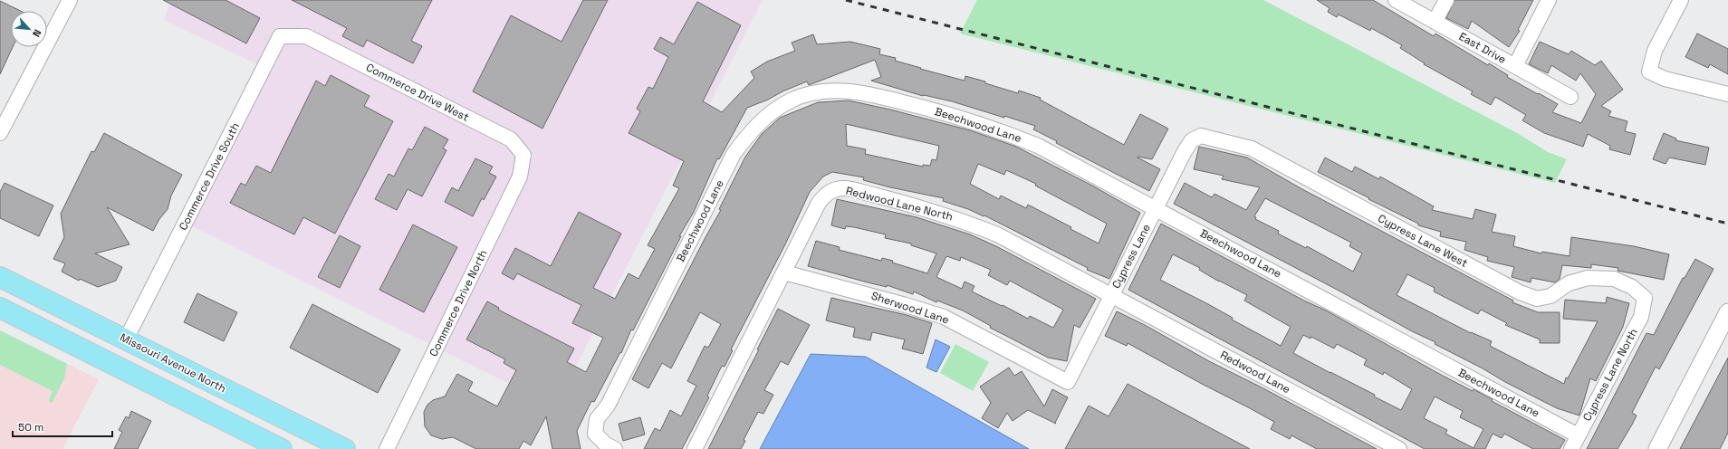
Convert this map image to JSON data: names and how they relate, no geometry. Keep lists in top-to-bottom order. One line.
{"streets":{"main road":["Missouri Avenue North"],"street":["East Drive","Commerce Drive West","Beechwood Lane","Commerce Drive South","Redwood Lane North","Cypress Lane West","Cypress Lane","Commerce Drive North","Sherwood Lane","Redwood Lane","Cypress Lane North"]},"crossings":[["Commerce Drive West","Commerce Drive South"],["Commerce Drive West","Commerce Drive North"],["Beechwood Lane","Cypress Lane"],["Beechwood Lane","Cypress Lane North"],["Commerce Drive South","Missouri Avenue North"],["Redwood Lane North","Cypress Lane"],["Redwood Lane North","Sherwood Lane"],["Redwood Lane North","Redwood Lane"],["Cypress Lane West","Cypress Lane"],["Cypress Lane West","Cypress Lane North"],["Cypress Lane","Sherwood Lane"],["Cypress Lane","Redwood Lane"]],"scale_bar":"50 m","north":"bottom right"}
